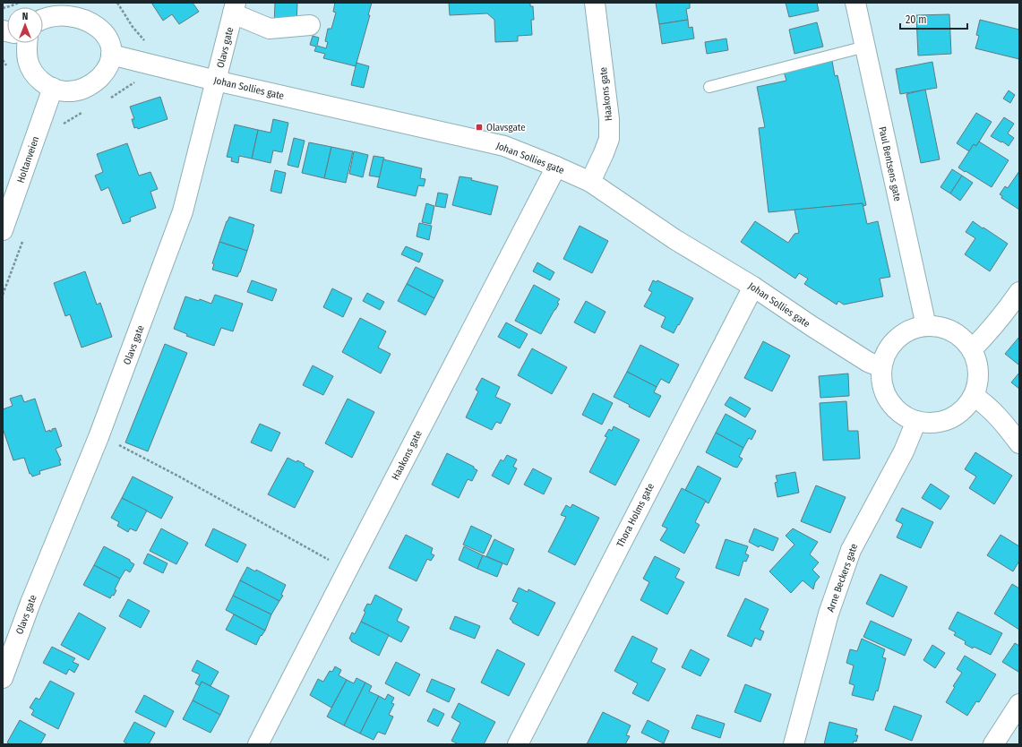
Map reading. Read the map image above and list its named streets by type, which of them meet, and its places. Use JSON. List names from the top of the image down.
{
  "streets": {
    "street": [
      "Olavs gate",
      "Johan Sollies gate",
      "Haakons gate",
      "Holtanveien",
      "Paul Bentsens gate",
      "Thora Holms gate",
      "Arne Beckers gate"
    ]
  },
  "crossings": [
    ["Olavs gate", "Johan Sollies gate"],
    ["Johan Sollies gate", "Haakons gate"],
    ["Johan Sollies gate", "Paul Bentsens gate"],
    ["Johan Sollies gate", "Thora Holms gate"],
    ["Johan Sollies gate", "Arne Beckers gate"],
    ["Paul Bentsens gate", "Arne Beckers gate"]
  ],
  "places": {
    "transit": ["Olavsgate"]
  },
  "scale_bar": "20 m",
  "north": "top"
}
